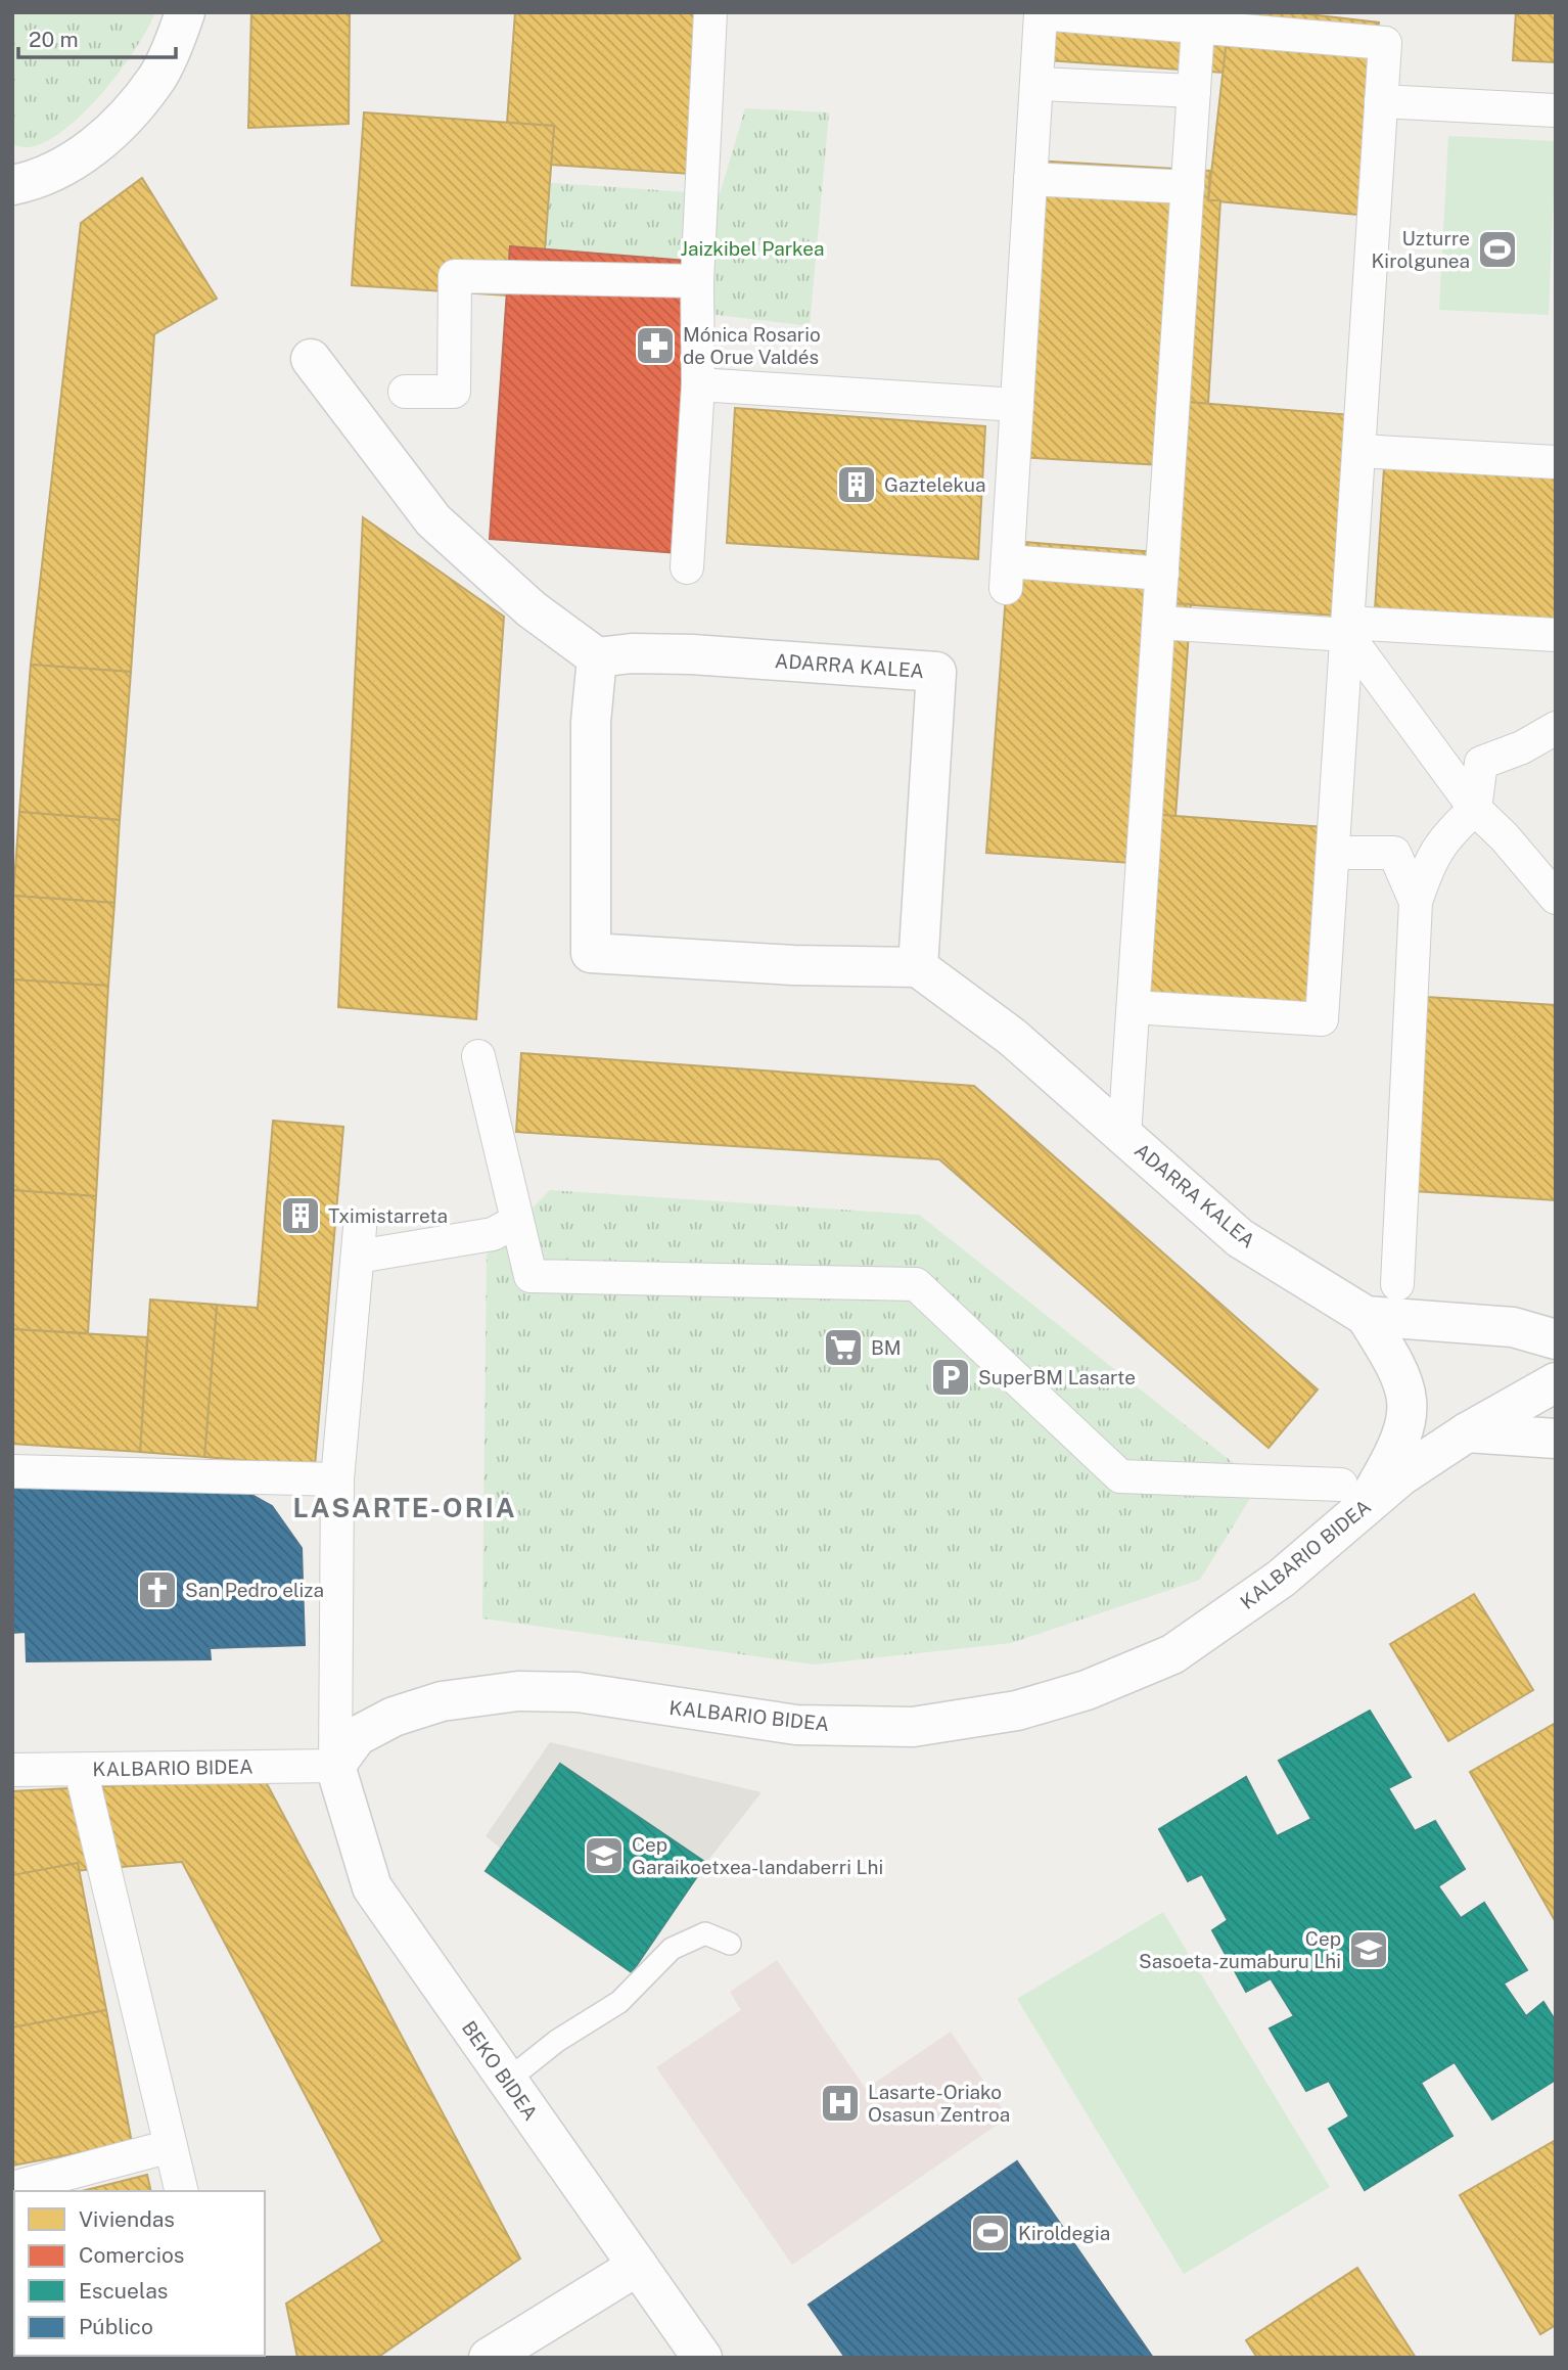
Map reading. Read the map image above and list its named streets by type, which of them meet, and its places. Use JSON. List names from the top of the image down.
{
  "streets": {
    "street": ["ADARRA KALEA", "KALBARIO BIDEA", "BEKO BIDEA"]
  },
  "crossings": [
    ["KALBARIO BIDEA", "BEKO BIDEA"]
  ],
  "districts": ["LASARTE-ORIA"],
  "parks": ["Jaizkibel Parkea"],
  "places": {
    "sports": ["Uzturre Kirolgunea", "Kiroldegia"],
    "pharmacy": ["Mónica Rosario de Orue Valdés"],
    "building": ["Gaztelekua", "Tximistarreta"],
    "supermarket": ["BM"],
    "parking": ["SuperBM Lasarte"],
    "church": ["San Pedro eliza"],
    "school or university": ["Cep Garaikoetxea-landaberri Lhi", "Cep Sasoeta-zumaburu Lhi"],
    "hospital": ["Lasarte-Oriako Osasun Zentroa"]
  },
  "legend": [
    "Viviendas",
    "Comercios",
    "Escuelas",
    "Público"
  ],
  "scale_bar": "20 m"
}
